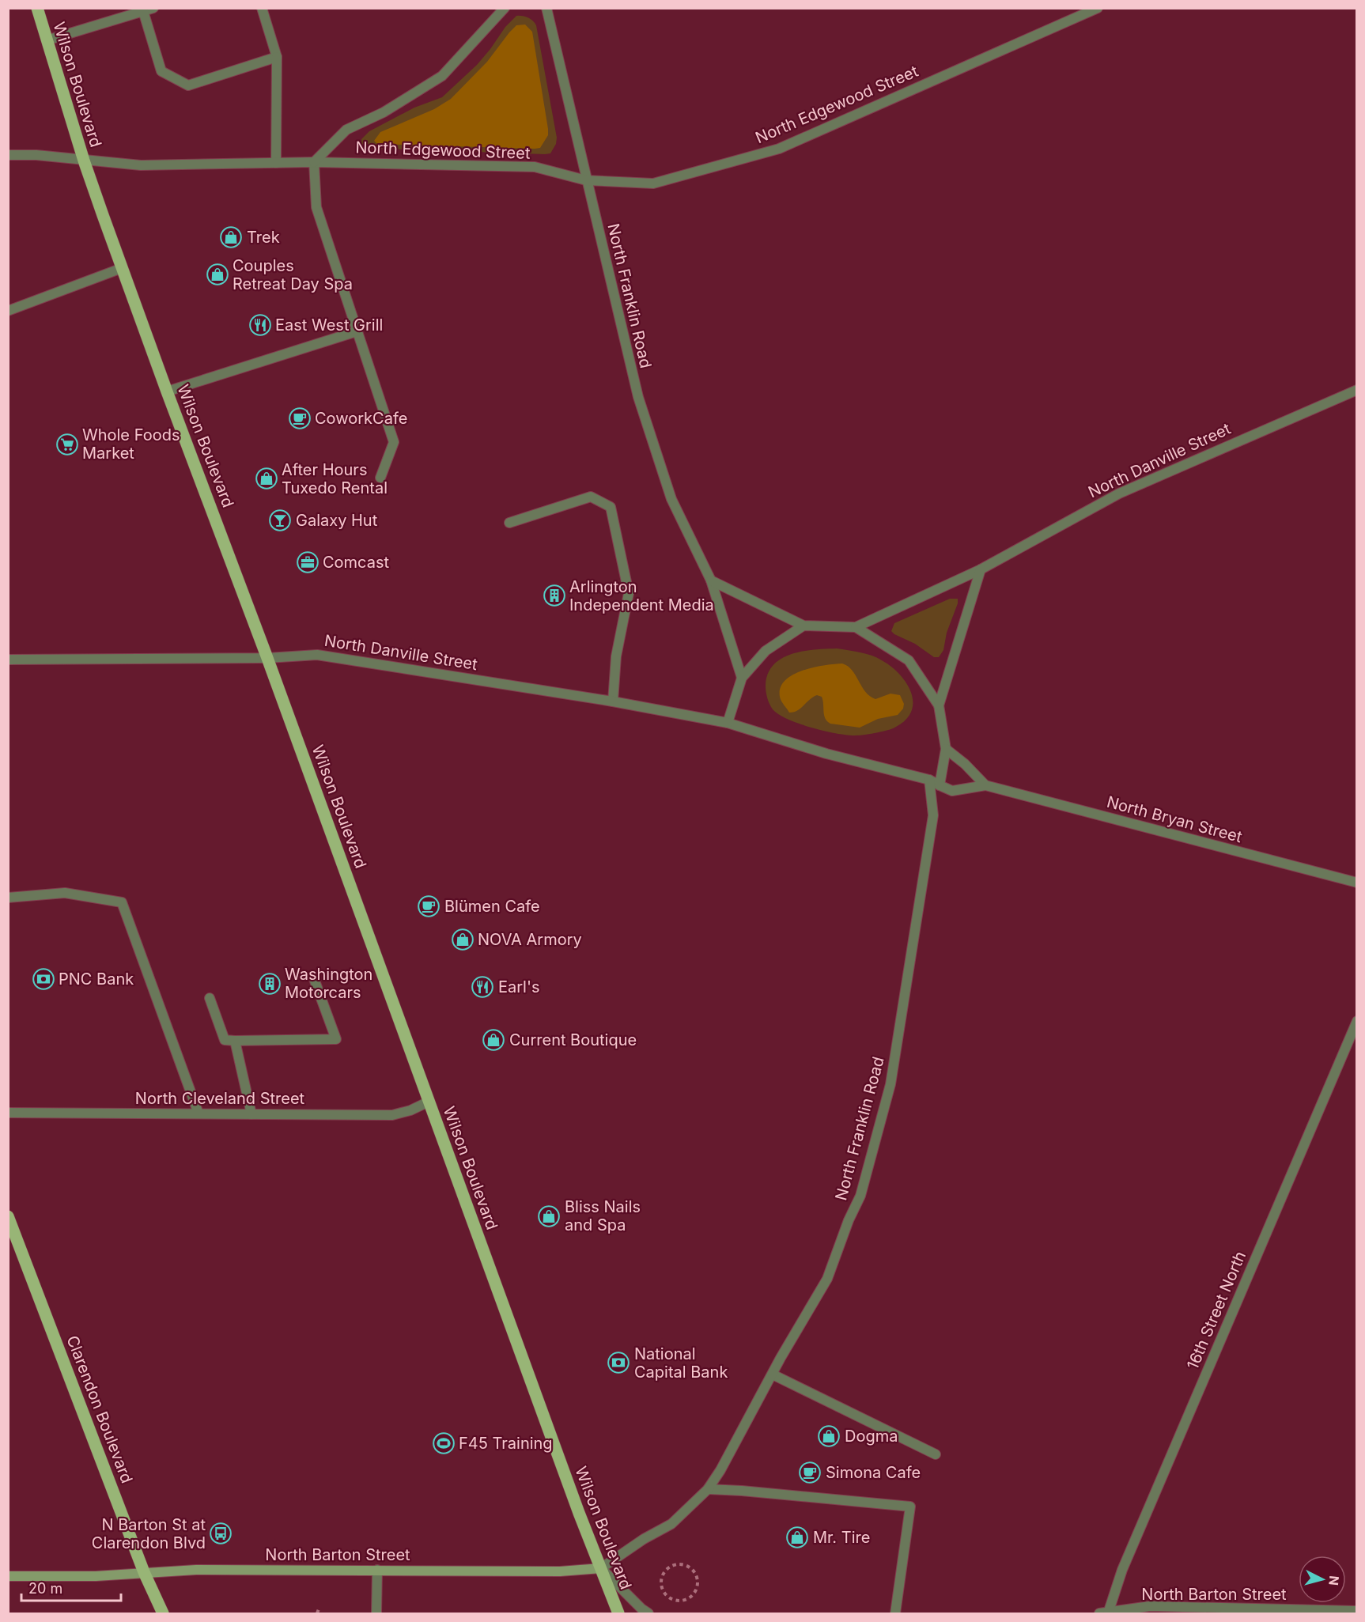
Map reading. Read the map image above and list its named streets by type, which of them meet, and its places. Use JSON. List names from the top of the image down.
{
  "streets": {
    "main road": ["Wilson Boulevard", "Clarendon Boulevard"],
    "street": [
      "North Edgewood Street",
      "North Franklin Road",
      "North Danville Street",
      "North Bryan Street",
      "North Cleveland Street",
      "16th Street North",
      "North Barton Street"
    ]
  },
  "crossings": [
    ["Wilson Boulevard", "North Edgewood Street"],
    ["Wilson Boulevard", "North Franklin Road"],
    ["Wilson Boulevard", "North Danville Street"],
    ["Wilson Boulevard", "North Cleveland Street"],
    ["Wilson Boulevard", "North Barton Street"],
    ["North Edgewood Street", "North Franklin Road"],
    ["North Franklin Road", "North Danville Street"],
    ["North Franklin Road", "North Bryan Street"],
    ["North Franklin Road", "North Barton Street"],
    ["North Danville Street", "North Bryan Street"],
    ["16th Street North", "North Barton Street"],
    ["Clarendon Boulevard", "North Barton Street"]
  ],
  "places": {
    "shop": [
      "Trek",
      "Couples Retreat Day Spa",
      "After Hours Tuxedo Rental",
      "NOVA Armory",
      "Current Boutique",
      "Bliss Nails and Spa",
      "Dogma",
      "Mr. Tire"
    ],
    "restaurant": ["East West Grill", "Earl's"],
    "cafe": ["CoworkCafe", "Blümen Cafe", "Simona Cafe"],
    "supermarket": ["Whole Foods Market"],
    "bar": ["Galaxy Hut"],
    "office": ["Comcast"],
    "building": ["Arlington Independent Media", "Washington Motorcars"],
    "bank": ["PNC Bank", "National Capital Bank"],
    "sports": ["F45 Training"],
    "bus stop": ["N Barton St at Clarendon Blvd"]
  },
  "scale_bar": "20 m",
  "north": "right"
}
